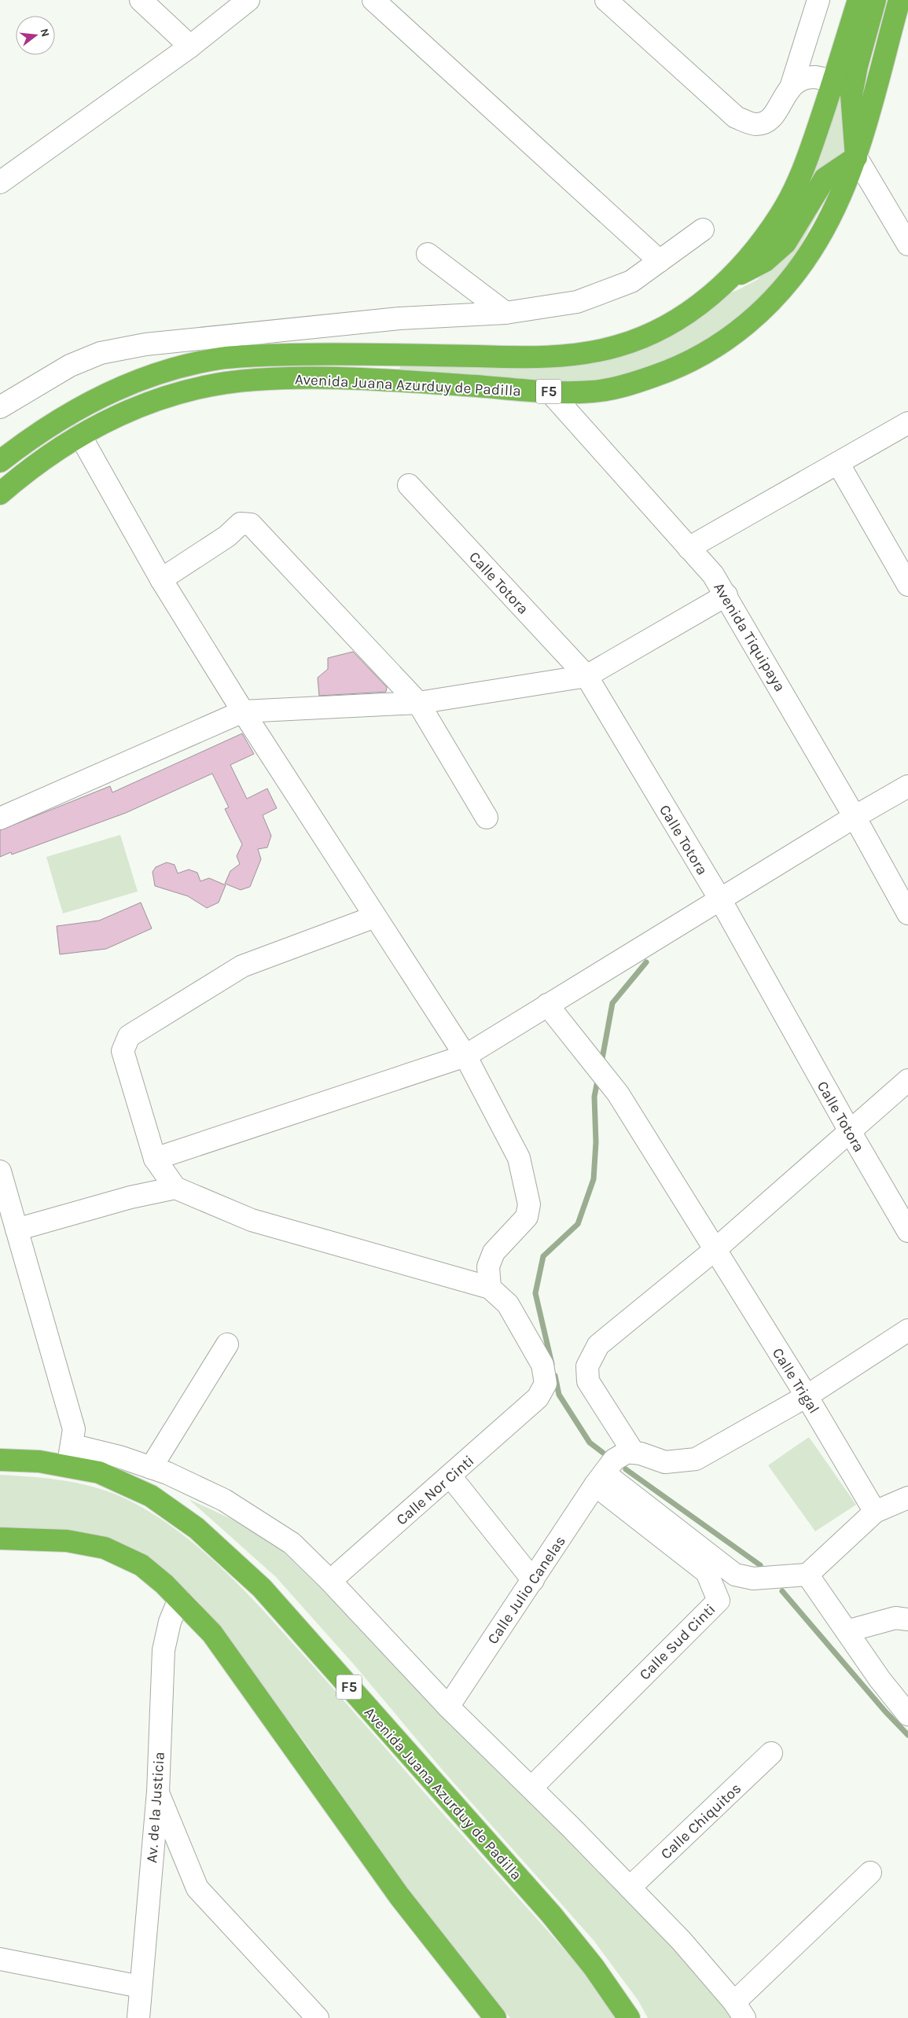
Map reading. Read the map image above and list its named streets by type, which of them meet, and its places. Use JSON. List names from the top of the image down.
{
  "streets": {
    "highway": ["Avenida Juana Azurduy de Padilla", "F5"],
    "street": [
      "Calle Totora",
      "Avenida Tiquipaya",
      "Calle Trigal",
      "Calle Nor Cinti",
      "Calle Julio Canelas",
      "Calle Sud Cinti",
      "Av. de la Justicia",
      "Calle Chiquitos"
    ]
  },
  "crossings": [
    ["Avenida Juana Azurduy de Padilla", "Avenida Tiquipaya"],
    ["Calle Julio Canelas", "Calle Sud Cinti"]
  ],
  "north": "right"
}
